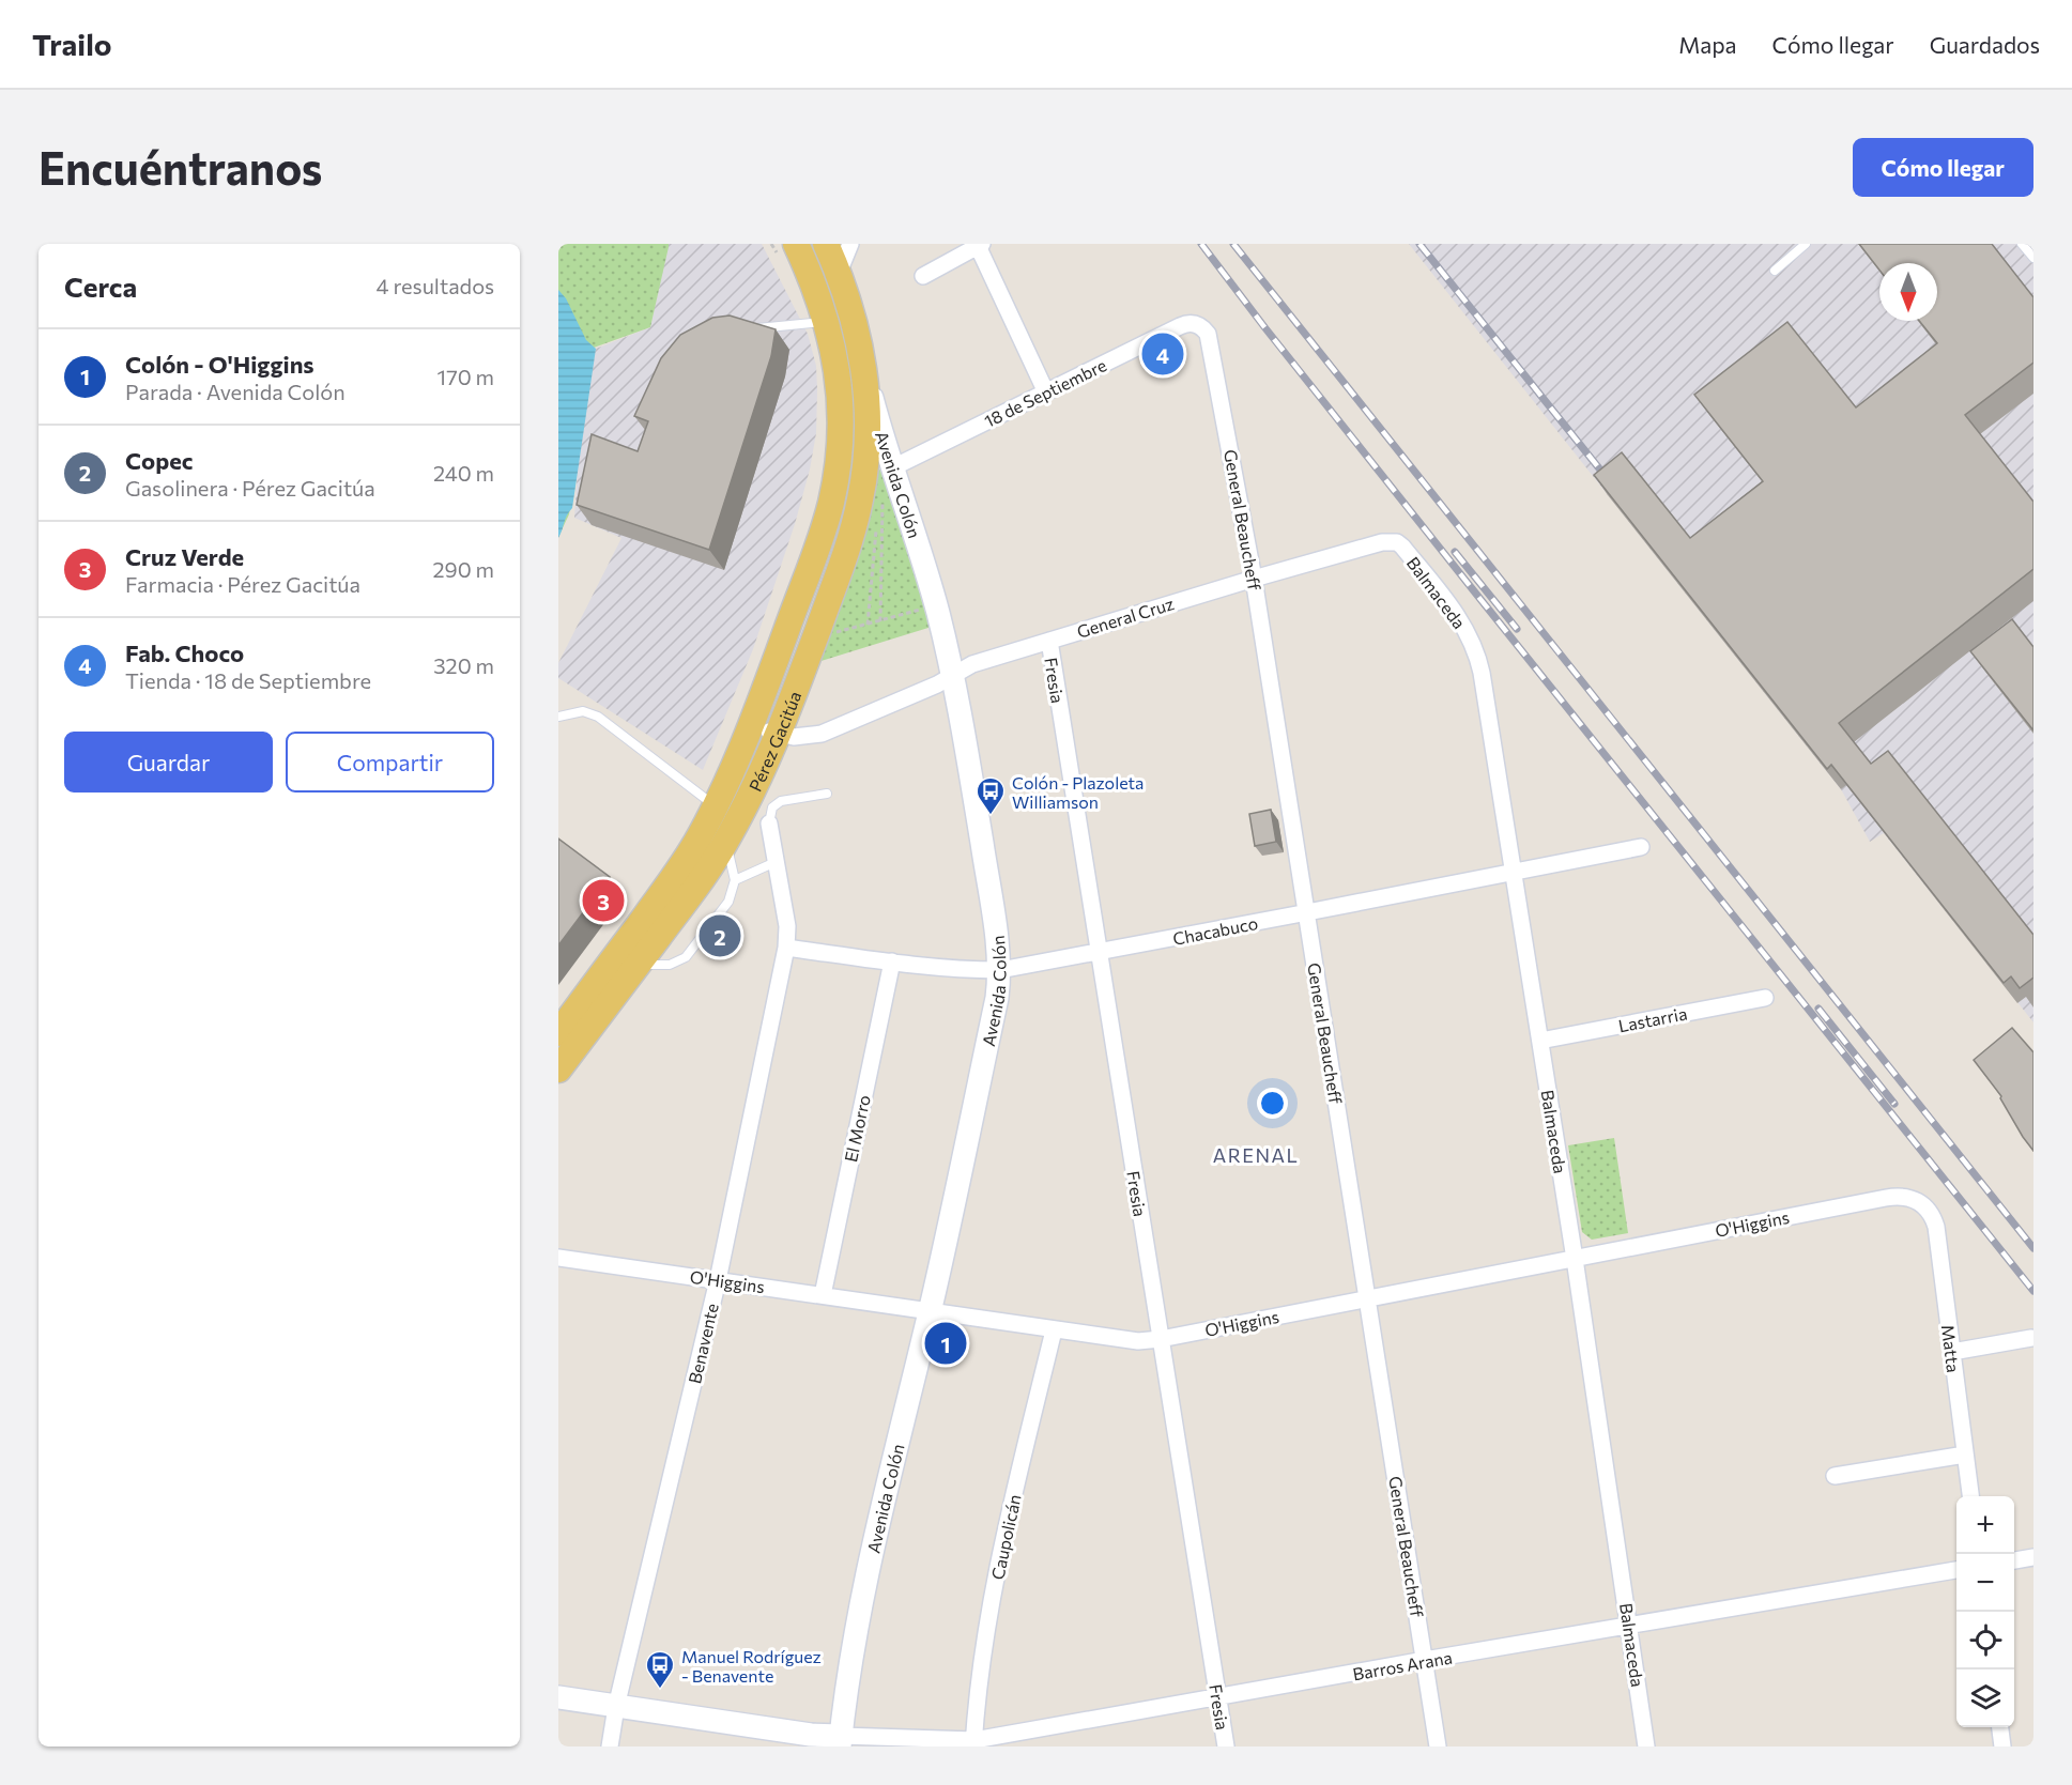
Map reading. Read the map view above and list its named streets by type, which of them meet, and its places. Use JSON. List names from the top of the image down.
{
  "streets": {
    "main road": ["Avenida Colón", "Pérez Gacitúa"],
    "street": [
      "18 de Septiembre",
      "General Beaucheff",
      "Balmaceda",
      "General Cruz",
      "Fresia",
      "Chacabuco",
      "Lastarria",
      "El Morro",
      "O'Higgins",
      "Benavente",
      "Matta",
      "Caupolicán",
      "Barros Arana"
    ]
  },
  "crossings": [
    ["18 de Septiembre", "Avenida Colón"],
    ["18 de Septiembre", "General Beaucheff"],
    ["Avenida Colón", "General Cruz"],
    ["Avenida Colón", "Pérez Gacitúa"],
    ["Avenida Colón", "Chacabuco"],
    ["Avenida Colón", "O'Higgins"],
    ["Avenida Colón", "Barros Arana"],
    ["General Beaucheff", "General Cruz"],
    ["General Beaucheff", "Chacabuco"],
    ["General Beaucheff", "O'Higgins"],
    ["General Beaucheff", "Barros Arana"],
    ["Balmaceda", "General Cruz"],
    ["Balmaceda", "Chacabuco"],
    ["Balmaceda", "Lastarria"],
    ["Balmaceda", "O'Higgins"],
    ["Balmaceda", "Barros Arana"],
    ["General Cruz", "Fresia"],
    ["General Cruz", "Pérez Gacitúa"],
    ["Fresia", "Chacabuco"],
    ["Fresia", "O'Higgins"],
    ["Fresia", "Barros Arana"],
    ["Chacabuco", "El Morro"],
    ["Chacabuco", "Benavente"],
    ["El Morro", "O'Higgins"],
    ["O'Higgins", "Benavente"],
    ["O'Higgins", "Matta"],
    ["O'Higgins", "Caupolicán"],
    ["Caupolicán", "Barros Arana"]
  ],
  "districts": ["ARENAL"],
  "places": {
    "bus stop": ["Colón - Plazoleta Williamson", "Manuel Rodríguez - Benavente"]
  },
  "north": "bottom",
  "page": {
    "header": "Trailo",
    "nav": ["Mapa", "Cómo llegar", "Guardados"],
    "buttons": [
      "Cómo llegar",
      ["Guardar", "Compartir"]
    ],
    "title": "Encuéntranos",
    "heading": ["Cerca", "4 resultados"],
    "list": [
      {
        "mark": "1",
        "name": "Colón - O'Higgins",
        "note": "Parada · Avenida Colón",
        "value": "170 m"
      },
      {
        "mark": "2",
        "name": "Copec",
        "note": "Gasolinera · Pérez Gacitúa",
        "value": "240 m"
      },
      {
        "mark": "3",
        "name": "Cruz Verde",
        "note": "Farmacia · Pérez Gacitúa",
        "value": "290 m"
      },
      {
        "mark": "4",
        "name": "Fab. Choco",
        "note": "Tienda · 18 de Septiembre",
        "value": "320 m"
      }
    ],
    "pins": [
      "4",
      "3",
      "2",
      "1"
    ],
    "map_buttons": ["+", "−"]
  }
}
